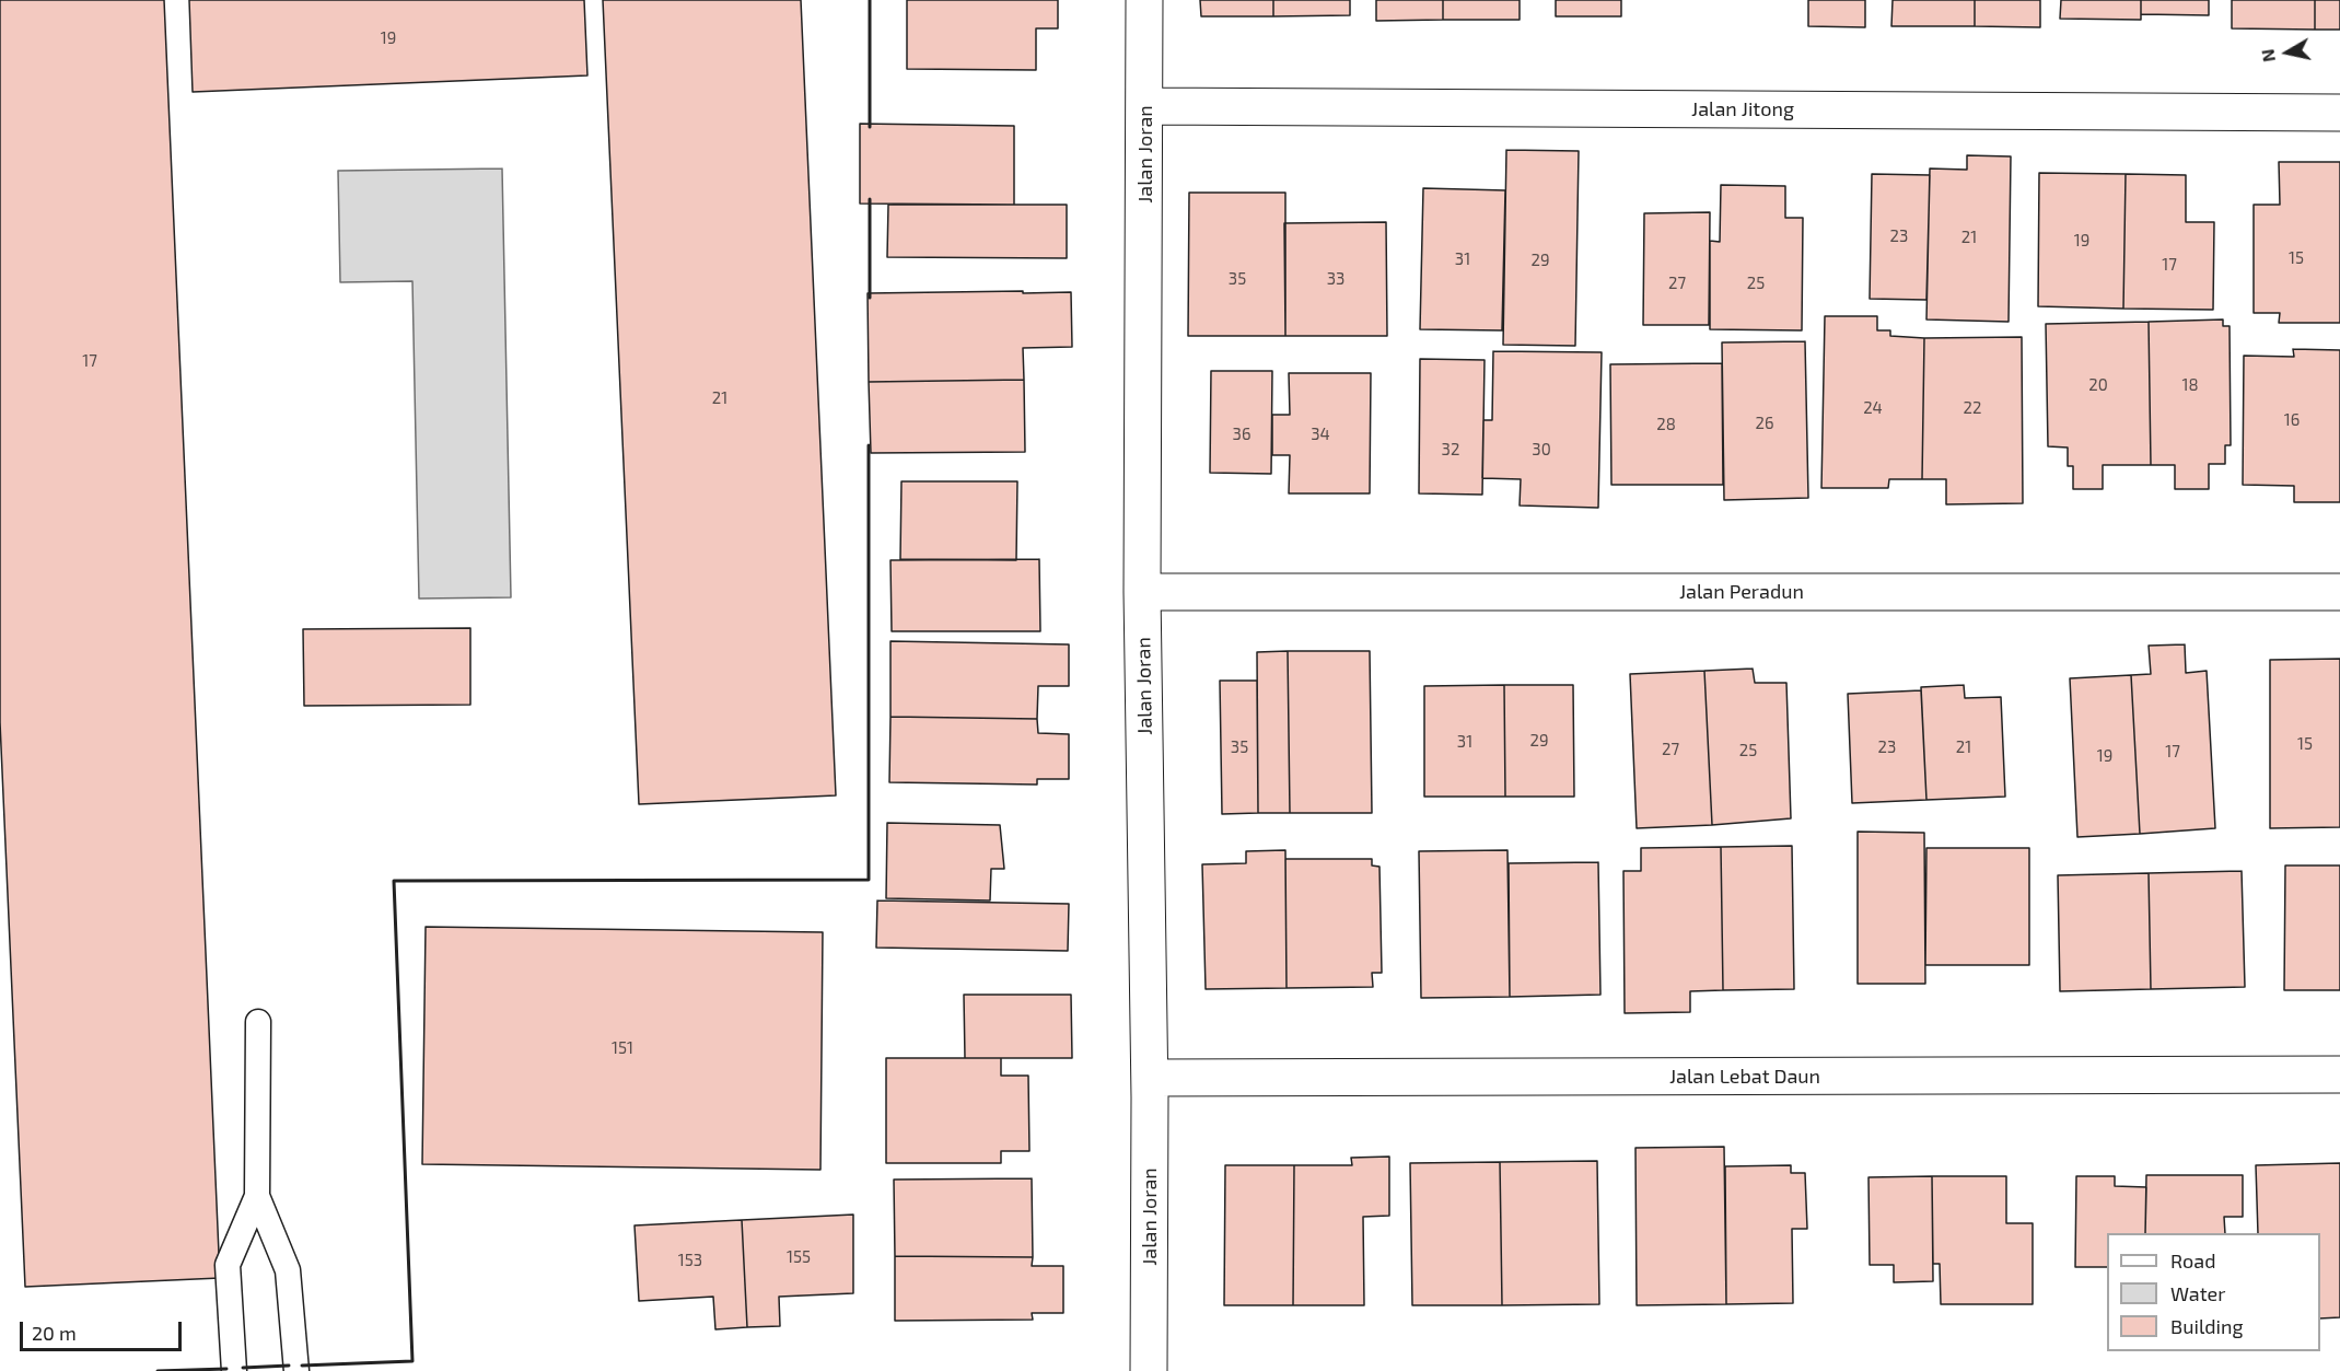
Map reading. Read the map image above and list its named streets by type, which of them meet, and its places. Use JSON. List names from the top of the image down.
{
  "streets": {
    "street": [
      "Jalan Jitong",
      "Jalan Joran",
      "Jalan Peradun",
      "Jalan Lebat Daun"
    ]
  },
  "crossings": [
    ["Jalan Jitong", "Jalan Joran"],
    ["Jalan Joran", "Jalan Peradun"],
    ["Jalan Joran", "Jalan Lebat Daun"]
  ],
  "house_numbers": [
    "19",
    "23",
    "21",
    "19",
    "15",
    "31",
    "29",
    "17",
    "35",
    "33",
    "27",
    "25",
    "17",
    "20",
    "18",
    "21",
    "24",
    "22",
    "16",
    "26",
    "28",
    "36",
    "34",
    "32",
    "30",
    "29",
    "31",
    "15",
    "35",
    "23",
    "21",
    "27",
    "25",
    "17",
    "19",
    "151",
    "155",
    "153"
  ],
  "legend": ["Road", "Water", "Building"],
  "scale_bar": "20 m",
  "north": "left"
}
